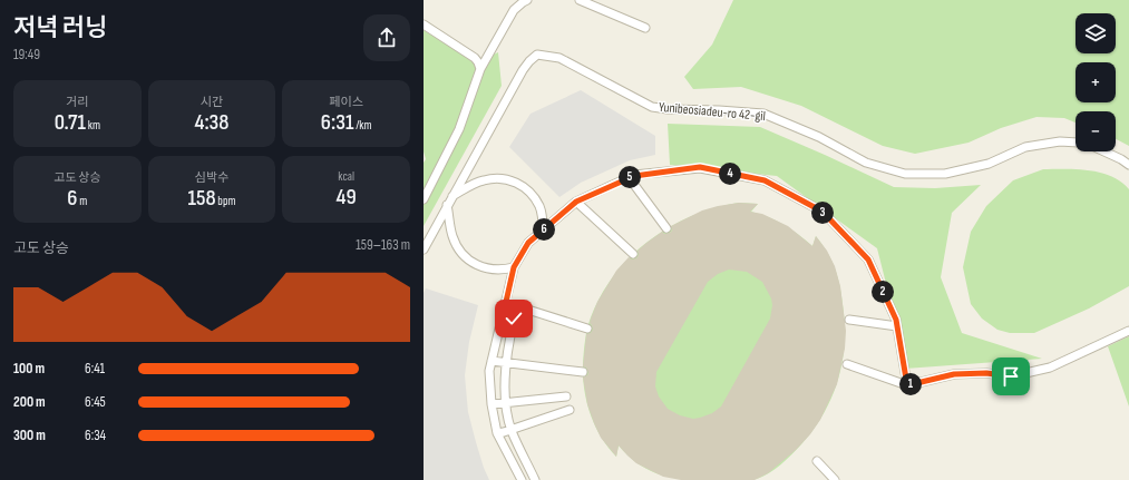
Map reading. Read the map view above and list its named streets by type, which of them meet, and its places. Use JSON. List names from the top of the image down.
{
  "streets": {
    "street": ["Yunibeosiadeu-ro 42-gil"]
  },
  "page": {
    "heading": ["저녁 러닝", "19:49"],
    "map_buttons": ["+", "−"],
    "stats": [
      ["거리", "0.71 km"],
      ["시간", "4:38"],
      ["페이스", "6:31 /km"],
      ["고도 상승", "6 m"],
      ["심박수", "158 bpm"],
      ["kcal", "49"]
    ],
    "pins": [
      "4",
      "5",
      "3",
      "6",
      "2",
      "1"
    ],
    "chart": ["고도 상승", "159–163 m"],
    "list": [
      {
        "name": "100 m",
        "note": "6:41"
      },
      {
        "name": "200 m",
        "note": "6:45"
      },
      {
        "name": "300 m",
        "note": "6:34"
      }
    ]
  }
}
